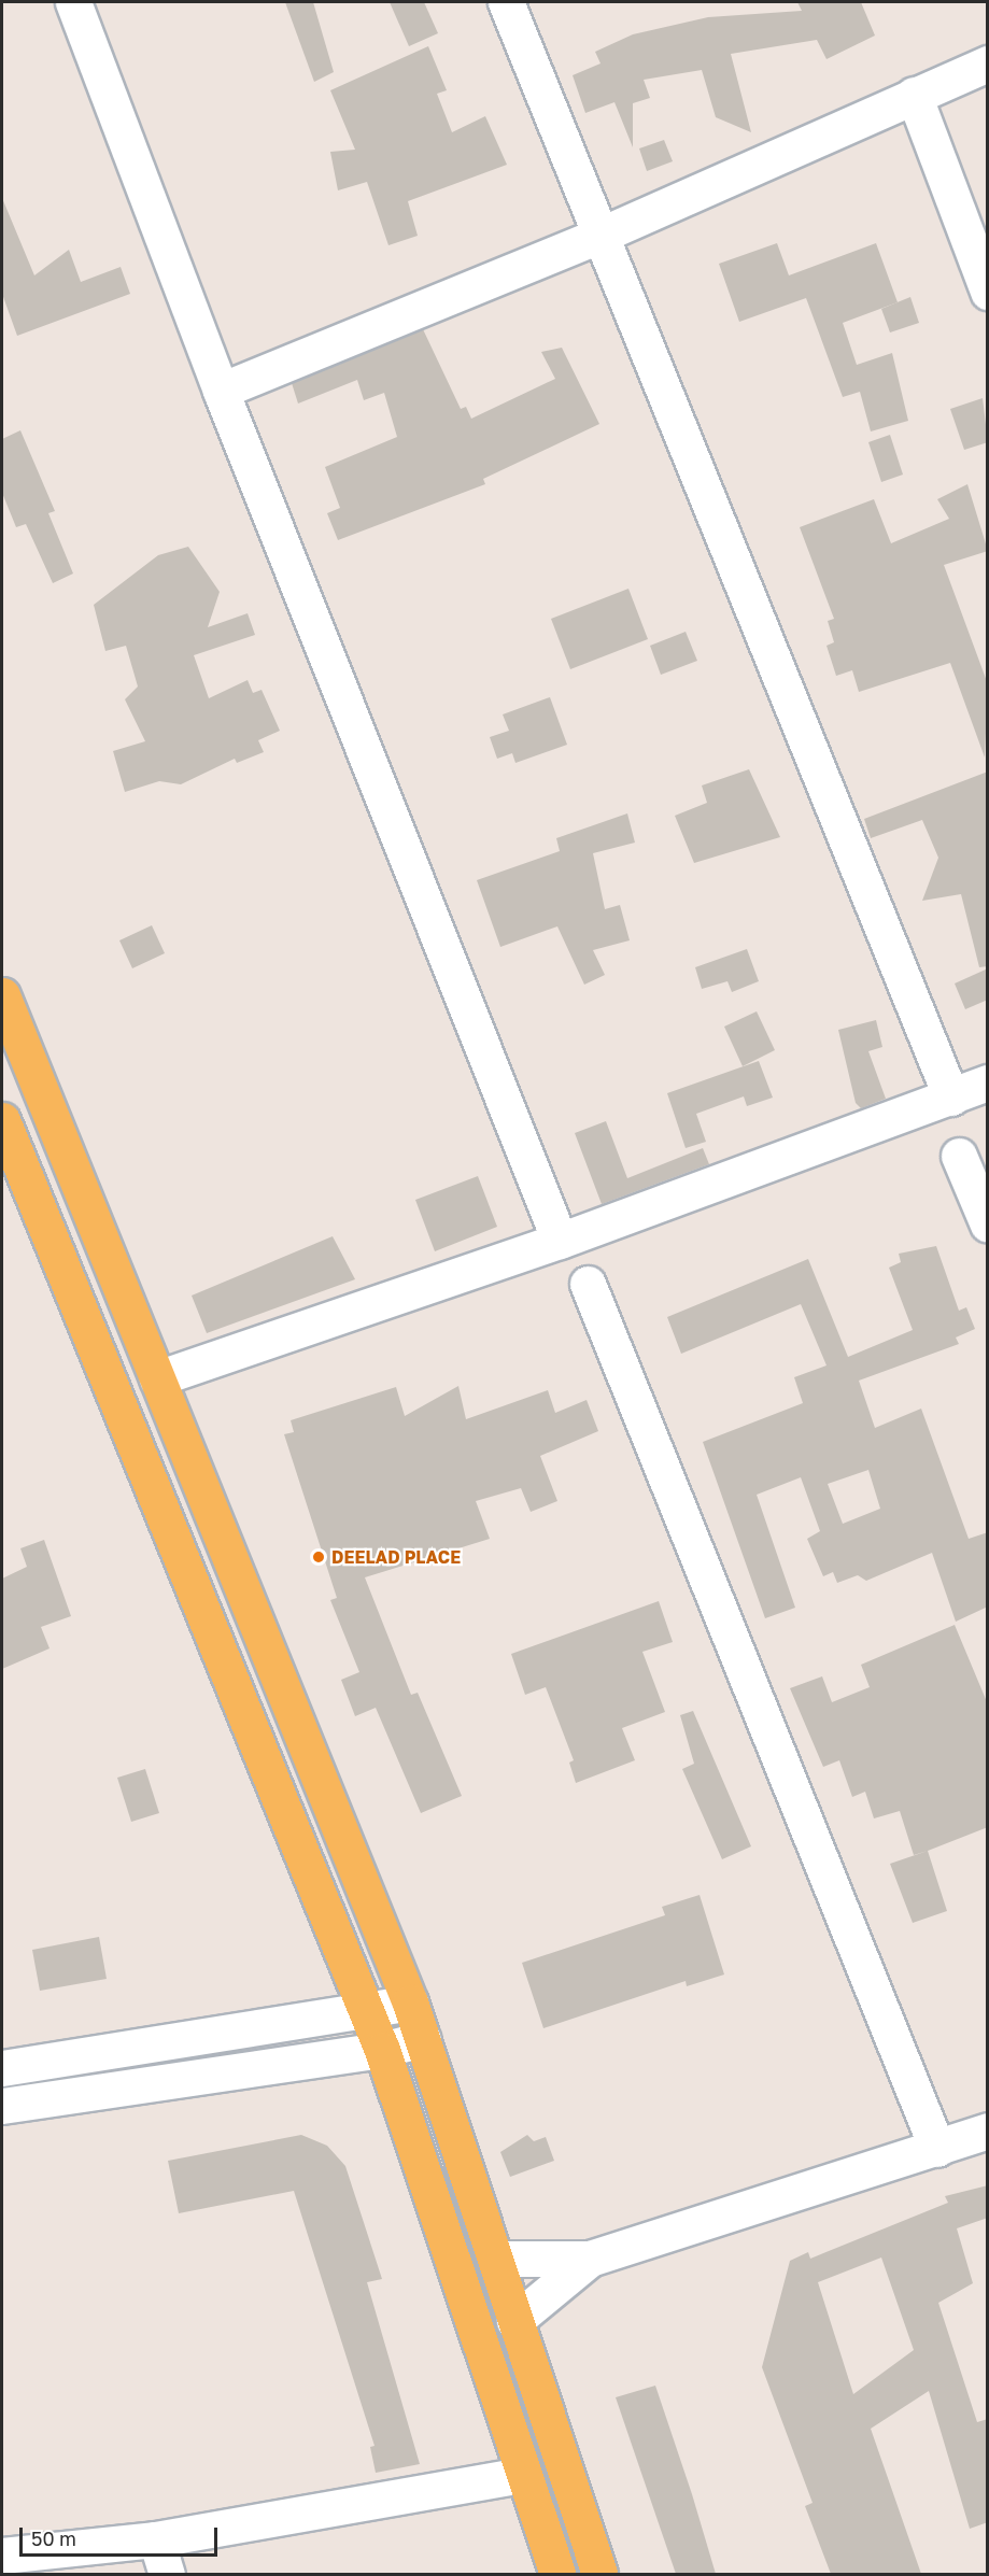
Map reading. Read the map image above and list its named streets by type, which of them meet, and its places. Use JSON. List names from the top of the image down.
{
  "places": ["DEELAD PLACE"],
  "scale_bar": "50 m"
}
